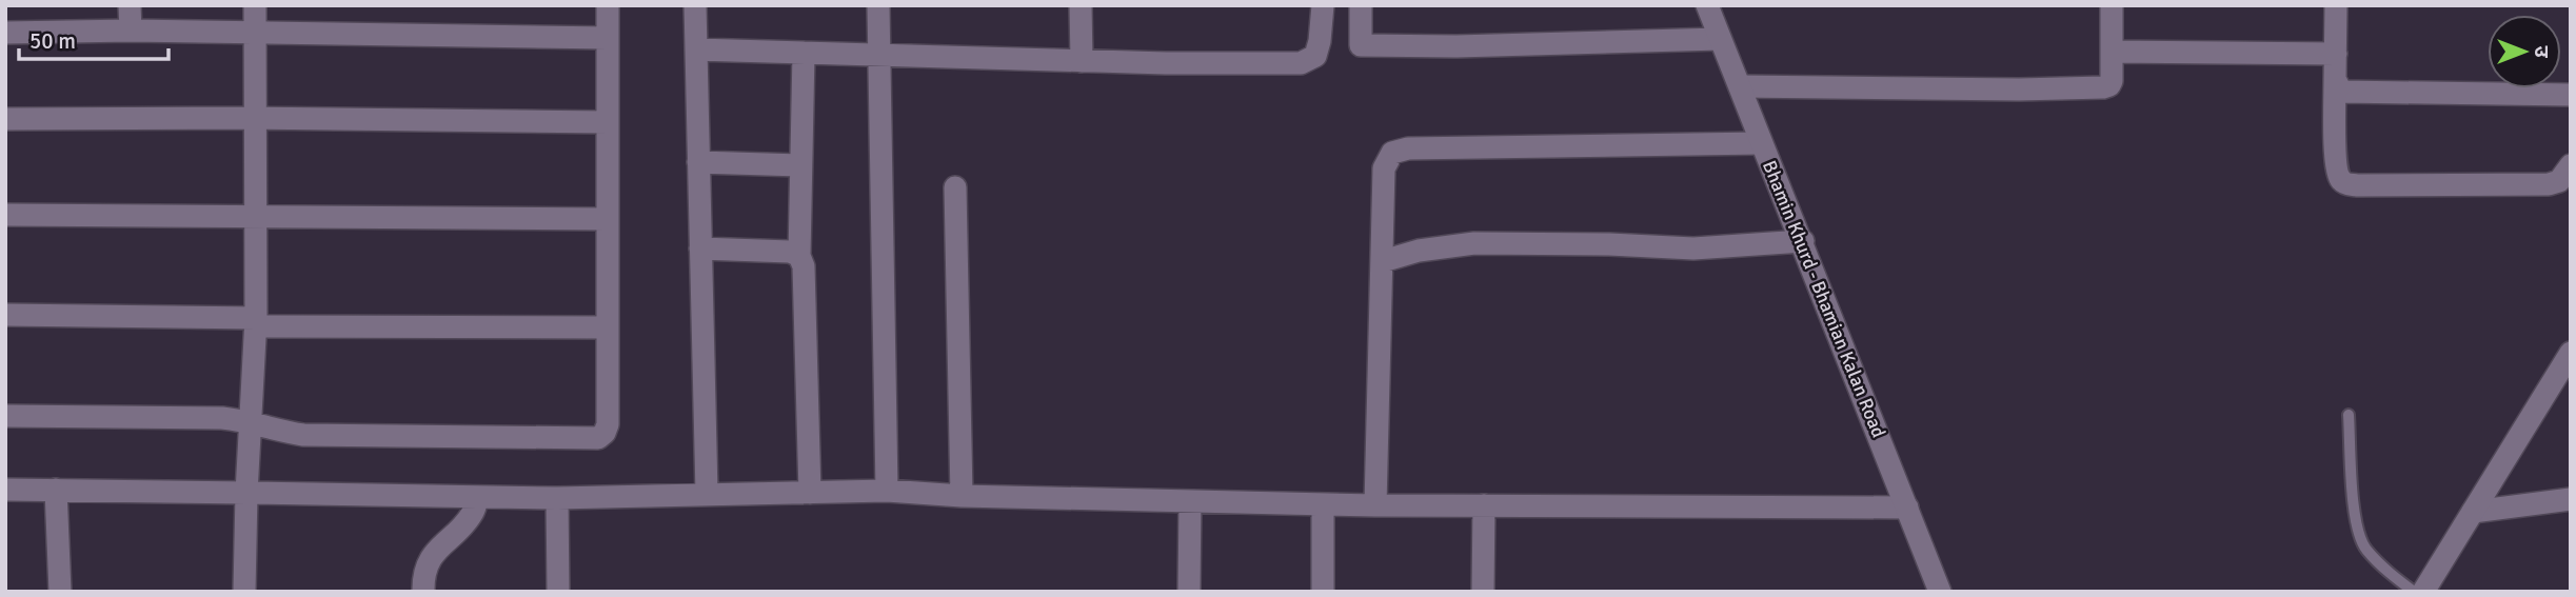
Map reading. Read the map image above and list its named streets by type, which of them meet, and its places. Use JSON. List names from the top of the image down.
{
  "streets": {
    "street": ["Bhamin Khurd - Bhamian Kalan Road"]
  },
  "scale_bar": "50 m",
  "north": "right"
}
